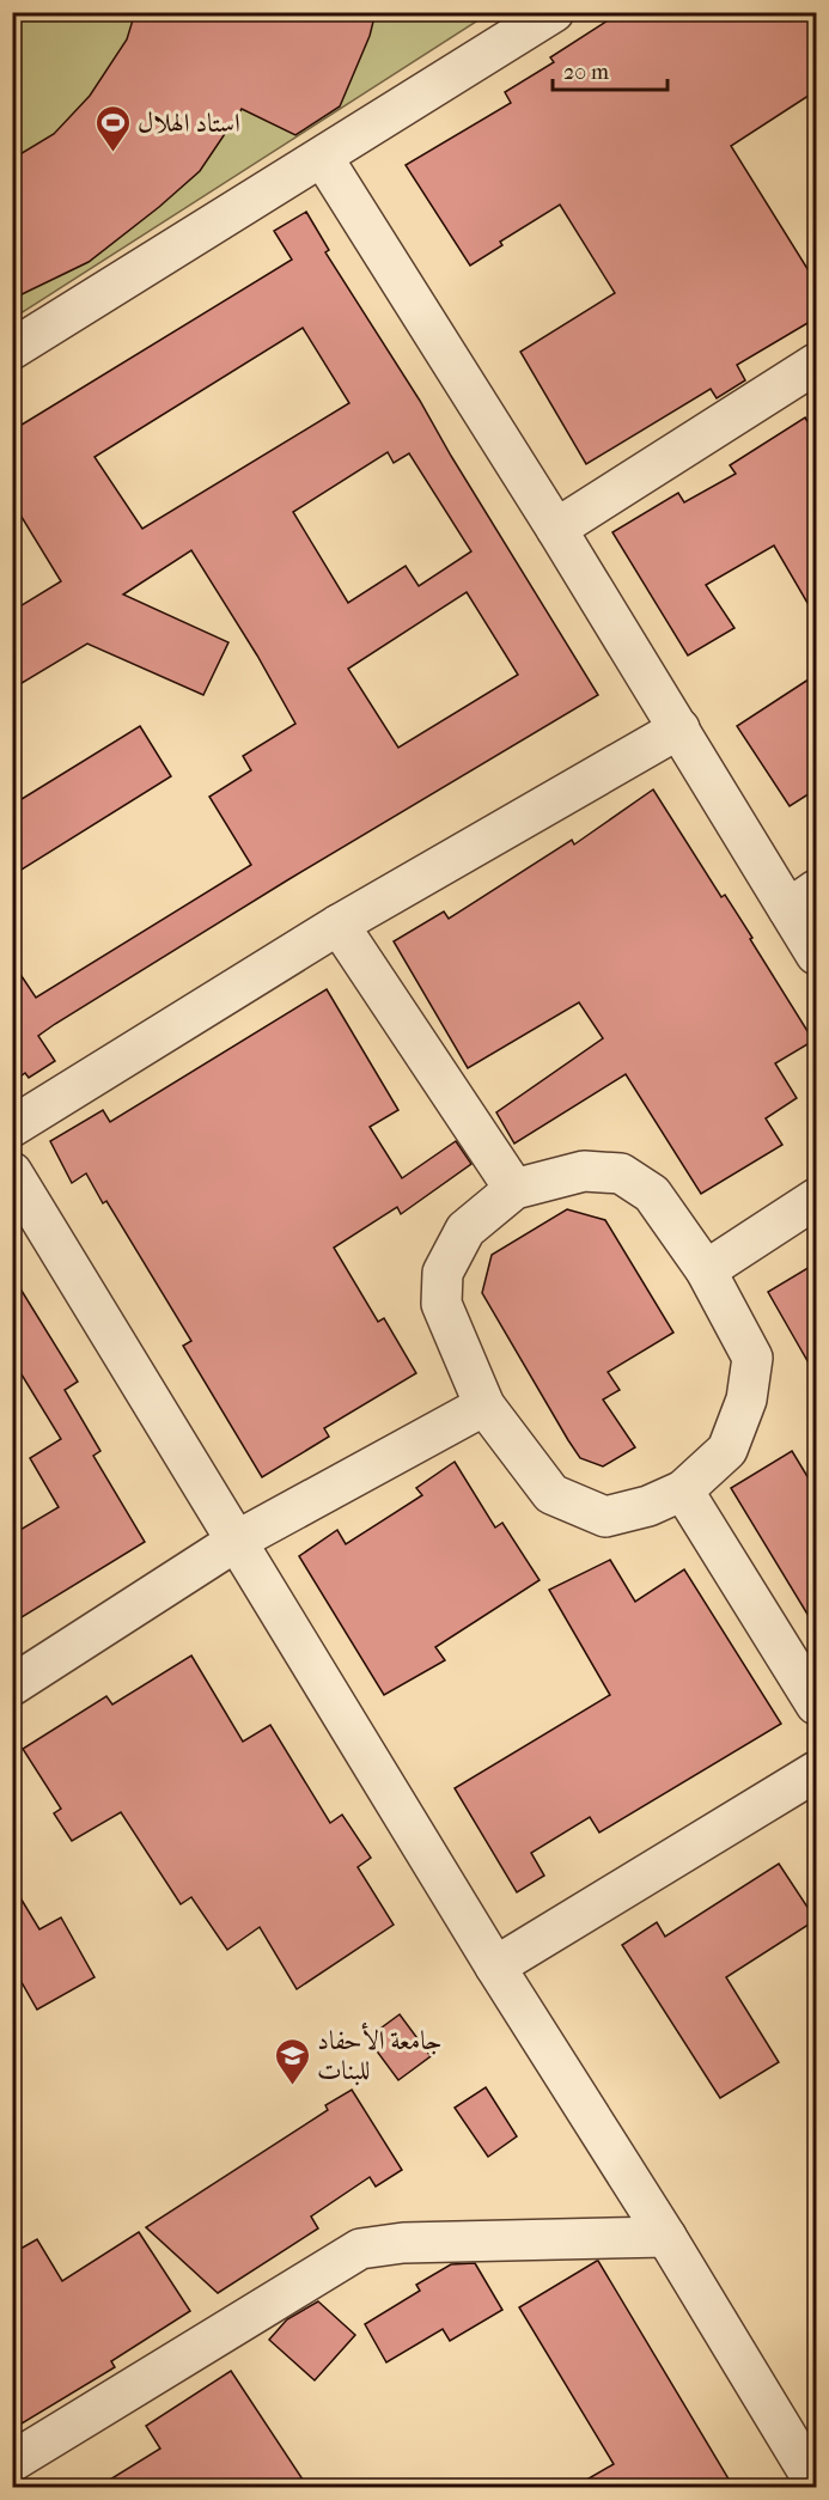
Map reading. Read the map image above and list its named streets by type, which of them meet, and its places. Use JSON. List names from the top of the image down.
{
  "places": {
    "sports": ["استاد الهلال"],
    "school or university": ["جامعة الأحفاد للبنات"]
  },
  "scale_bar": "20 m"
}
